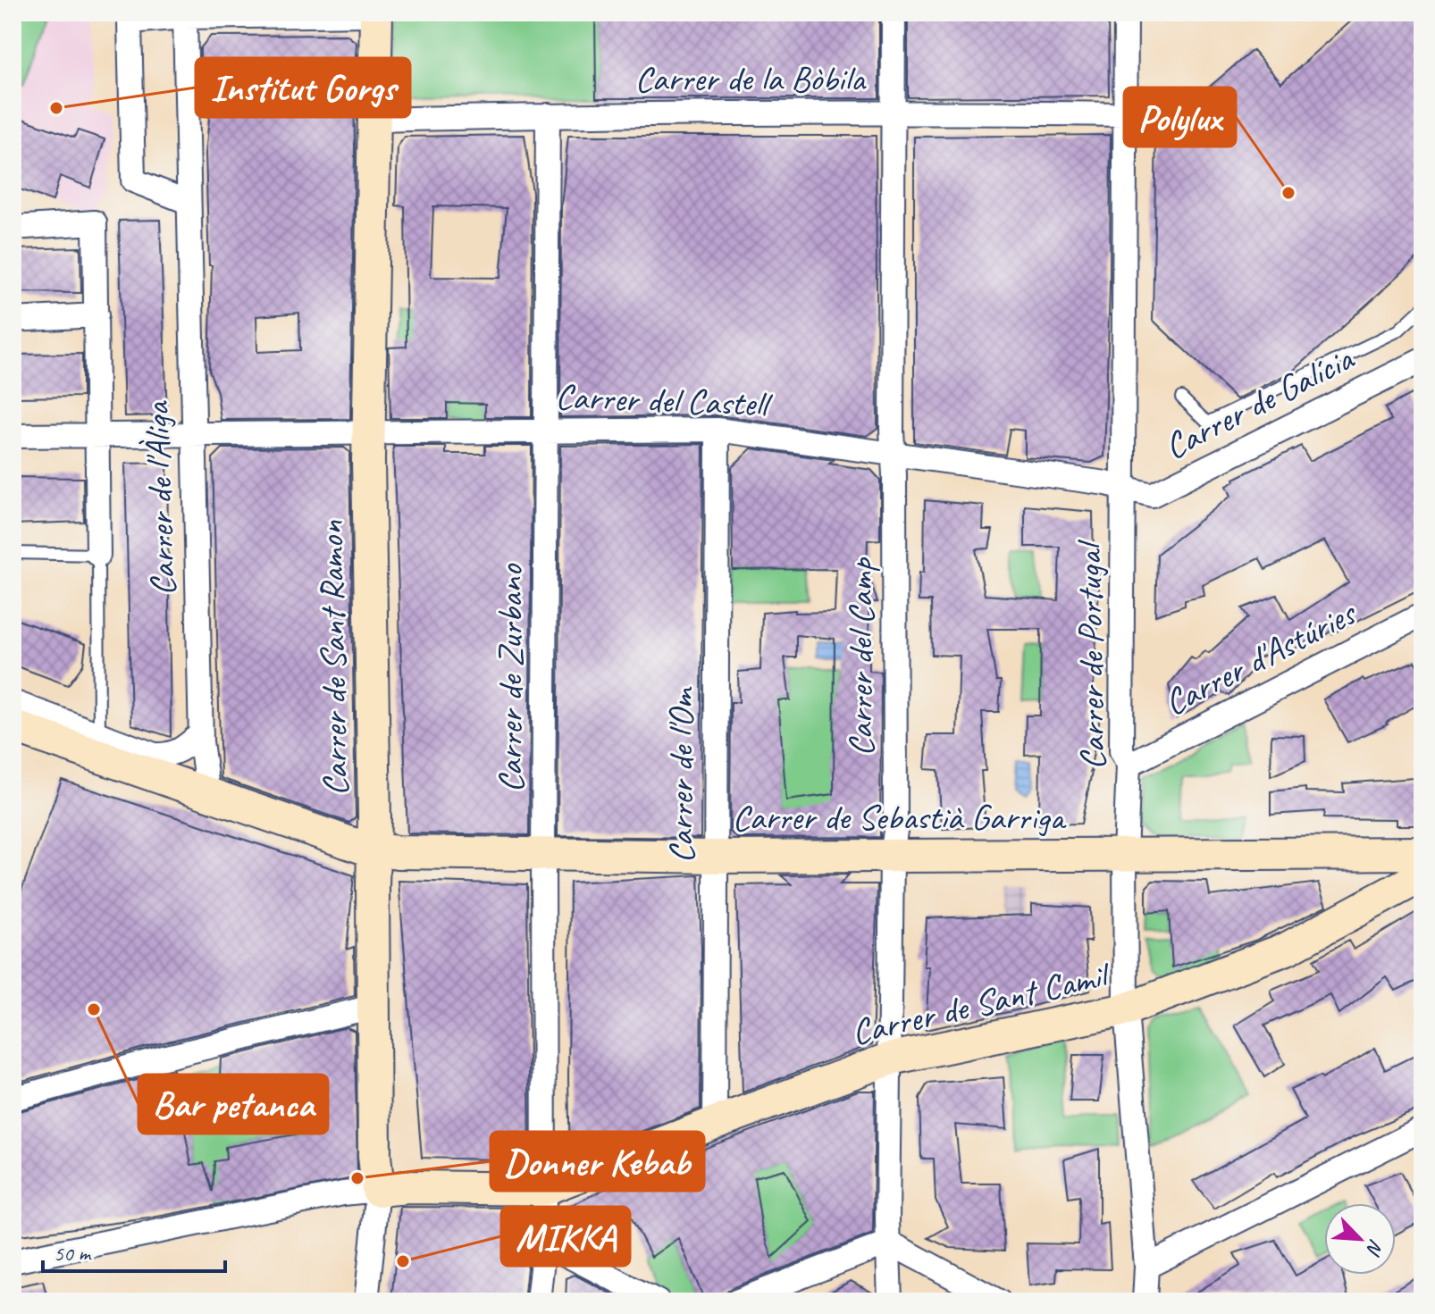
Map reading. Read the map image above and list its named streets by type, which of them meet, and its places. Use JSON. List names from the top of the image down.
{
  "streets": {
    "street": [
      "Carrer de la Bòbila",
      "Carrer del Castell",
      "Carrer de Galícia",
      "Carrer de l'Àliga",
      "Carrer del Camp",
      "Carrer de Portugal",
      "Carrer d'Astúries",
      "Carrer de Sant Ramon",
      "Carrer de Zurbano",
      "Carrer de l'Om",
      "Carrer de Sebastià Garriga",
      "Carrer de Sant Camil"
    ]
  },
  "crossings": [
    ["Carrer de la Bòbila", "Carrer del Camp"],
    ["Carrer de la Bòbila", "Carrer de Portugal"],
    ["Carrer de la Bòbila", "Carrer de Sant Ramon"],
    ["Carrer de la Bòbila", "Carrer de Zurbano"],
    ["Carrer del Castell", "Carrer de Galícia"],
    ["Carrer del Castell", "Carrer de l'Àliga"],
    ["Carrer del Castell", "Carrer del Camp"],
    ["Carrer del Castell", "Carrer de Portugal"],
    ["Carrer del Castell", "Carrer de Sant Ramon"],
    ["Carrer del Castell", "Carrer de Zurbano"],
    ["Carrer del Castell", "Carrer de l'Om"],
    ["Carrer de Galícia", "Carrer de Portugal"],
    ["Carrer de l'Àliga", "Carrer de Sebastià Garriga"],
    ["Carrer del Camp", "Carrer de Sebastià Garriga"],
    ["Carrer del Camp", "Carrer de Sant Camil"],
    ["Carrer de Portugal", "Carrer d'Astúries"],
    ["Carrer de Portugal", "Carrer de Sebastià Garriga"],
    ["Carrer de Portugal", "Carrer de Sant Camil"],
    ["Carrer de Sant Ramon", "Carrer de Sebastià Garriga"],
    ["Carrer de Zurbano", "Carrer de Sebastià Garriga"],
    ["Carrer de Zurbano", "Carrer de Sant Camil"],
    ["Carrer de l'Om", "Carrer de Sebastià Garriga"],
    ["Carrer de l'Om", "Carrer de Sant Camil"]
  ],
  "places": [
    "Institut Gorgs",
    "Polylux",
    "Bar petanca",
    "Donner Kebab",
    "MIKKA"
  ],
  "scale_bar": "50 m",
  "north": "bottom right"
}
